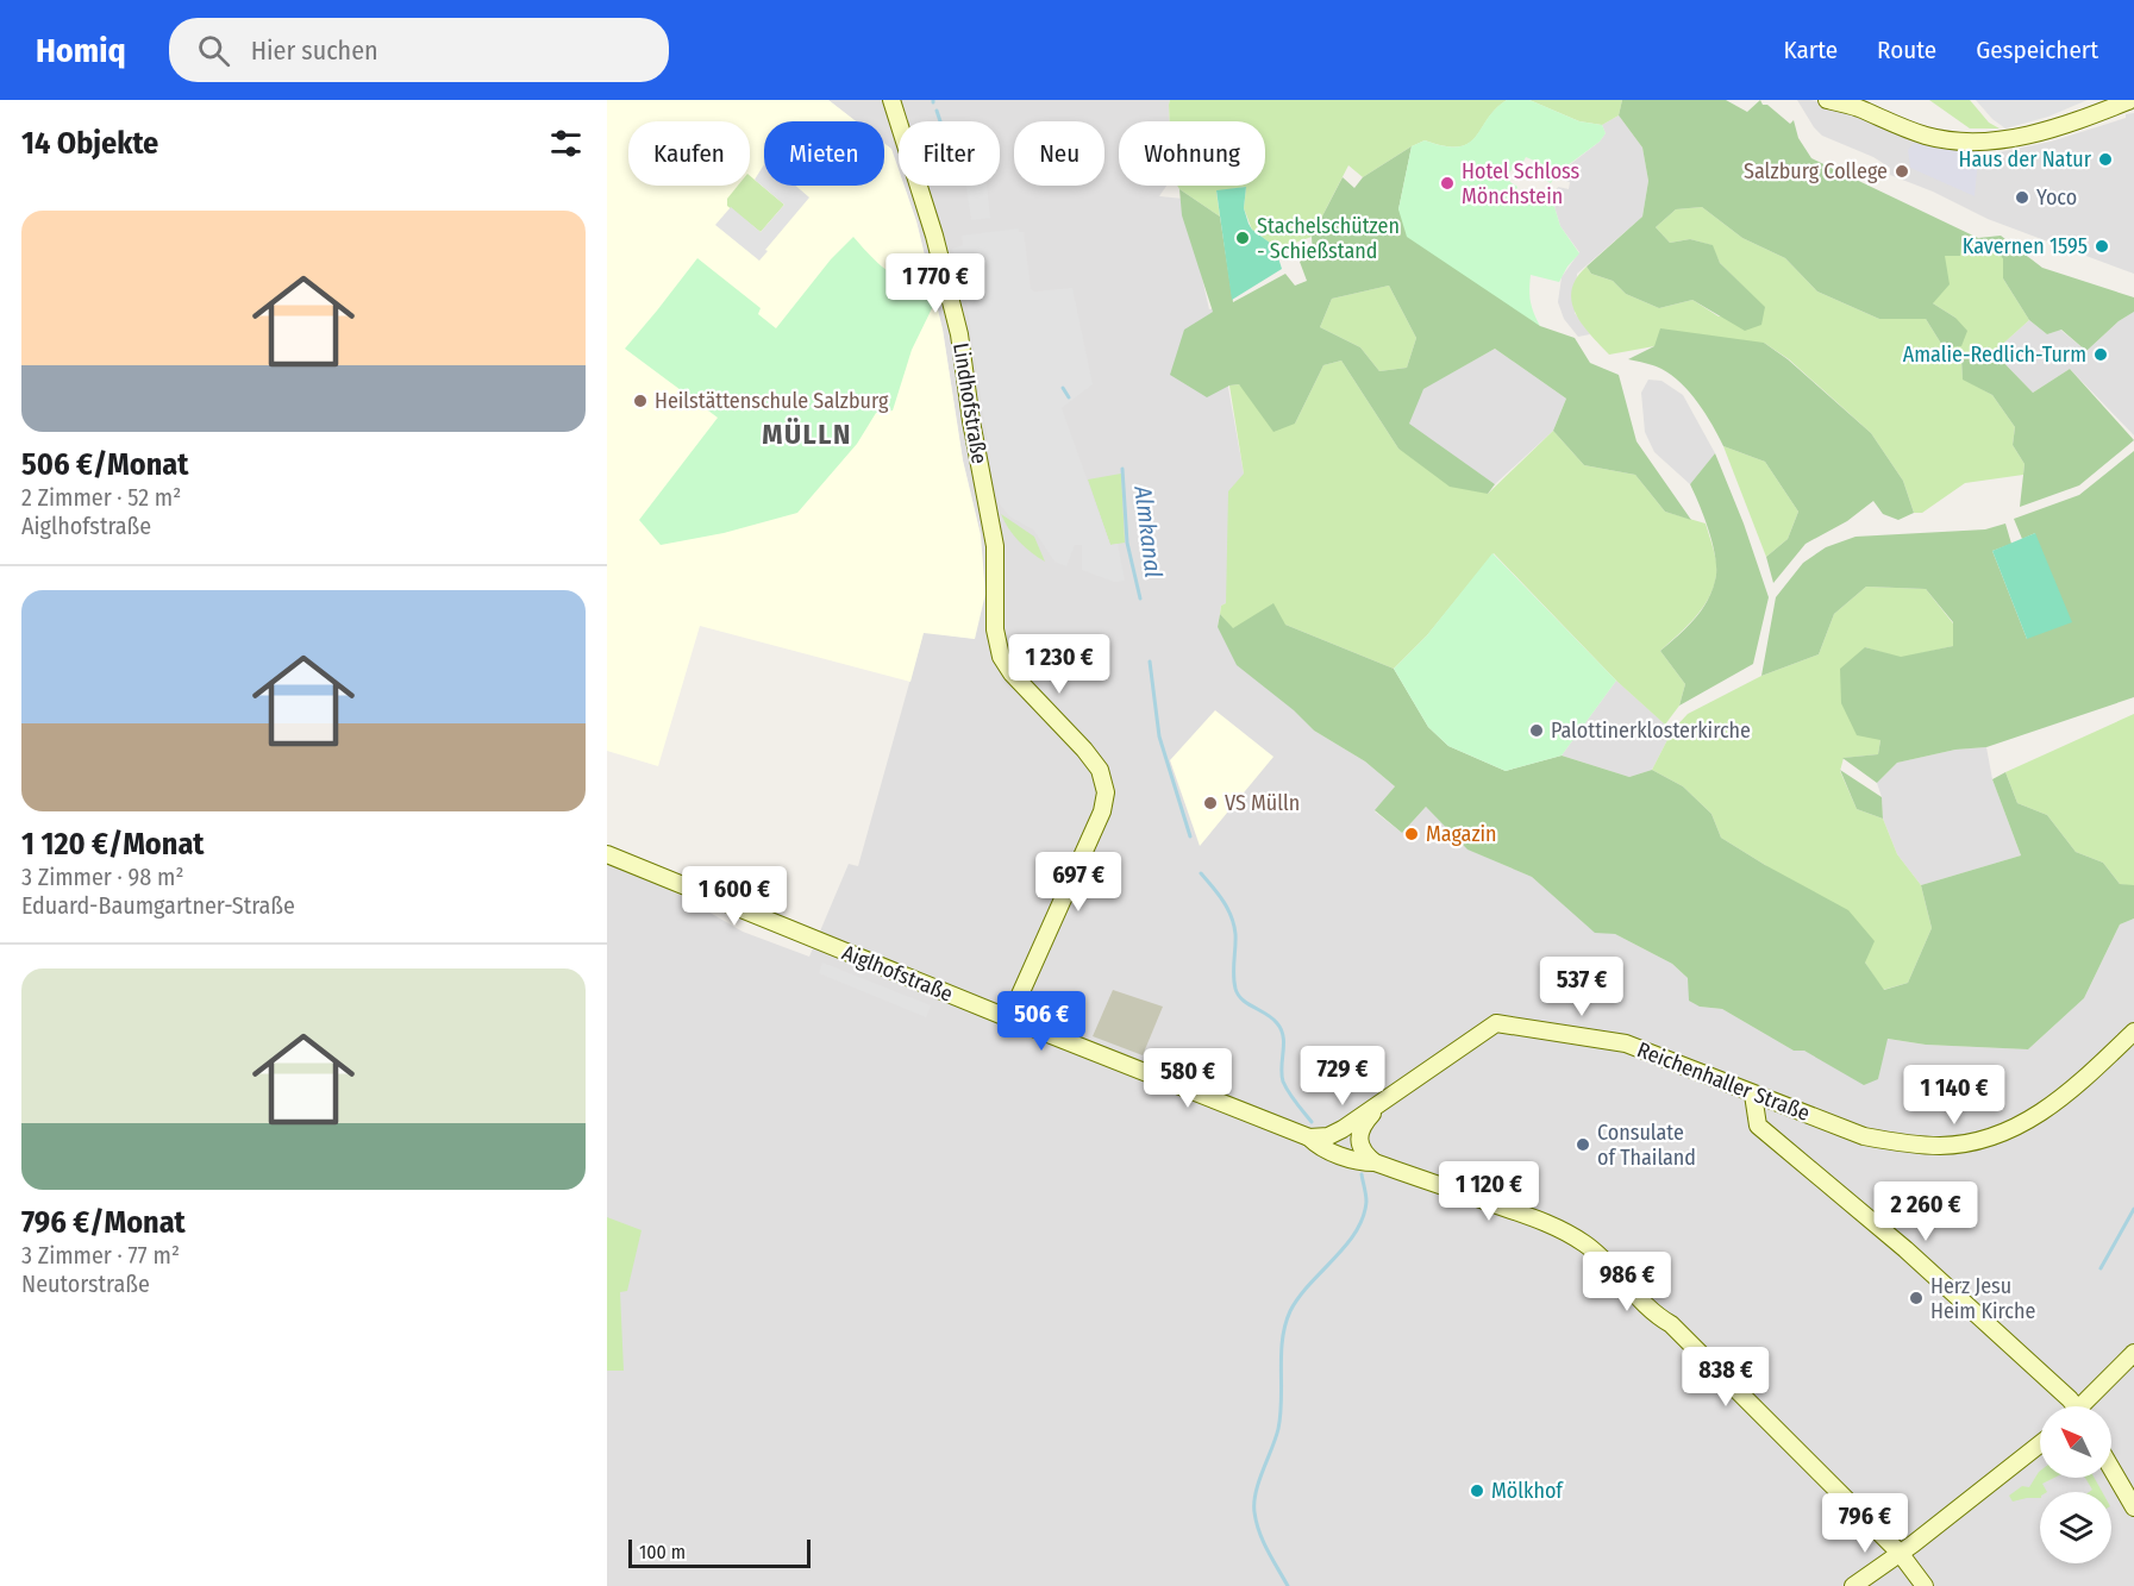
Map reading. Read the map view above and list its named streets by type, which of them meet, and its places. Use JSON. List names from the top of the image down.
{
  "streets": {
    "street": ["Lindhofstraße", "Aiglhofstraße", "Reichenhaller Straße"]
  },
  "crossings": [
    ["Lindhofstraße", "Aiglhofstraße"],
    ["Aiglhofstraße", "Reichenhaller Straße"]
  ],
  "districts": ["MÜLLN"],
  "water": ["Almkanal"],
  "places": [
    "Haus der Natur",
    "Salzburg College",
    "Hotel Schloss Mönchstein",
    "Yoco",
    "Stachelschützen - Schießstand",
    "Kavernen 1595",
    "Amalie-Redlich-Turm",
    "Heilstättenschule Salzburg",
    "Palottinerklosterkirche",
    "VS Mülln",
    "Magazin",
    "Consulate of Thailand",
    "Herz Jesu Heim Kirche",
    "Mölkhof"
  ],
  "scale_bar": "100 m",
  "north": "top left",
  "page": {
    "header": "Homiq",
    "search": "Hier suchen",
    "nav": ["Karte", "Route", "Gespeichert"],
    "heading": "14 Objekte",
    "chip": [
      "Kaufen",
      "Mieten",
      "Filter",
      "Neu",
      "Wohnung"
    ],
    "list": [
      {
        "name": "506 €/Monat",
        "note": "2 Zimmer · 52 m² · Aiglhofstraße"
      },
      {
        "name": "1 120 €/Monat",
        "note": "3 Zimmer · 98 m² · Eduard-Baumgartner-Straße"
      },
      {
        "name": "796 €/Monat",
        "note": "3 Zimmer · 77 m² · Neutorstraße"
      }
    ],
    "price": [
      "1 770 €",
      "1 230 €",
      "697 €",
      "1 600 €",
      "537 €",
      "506 €",
      "729 €",
      "580 €",
      "1 140 €",
      "1 120 €",
      "2 260 €",
      "986 €",
      "838 €",
      "796 €"
    ],
    "scale": "100 m"
  }
}
